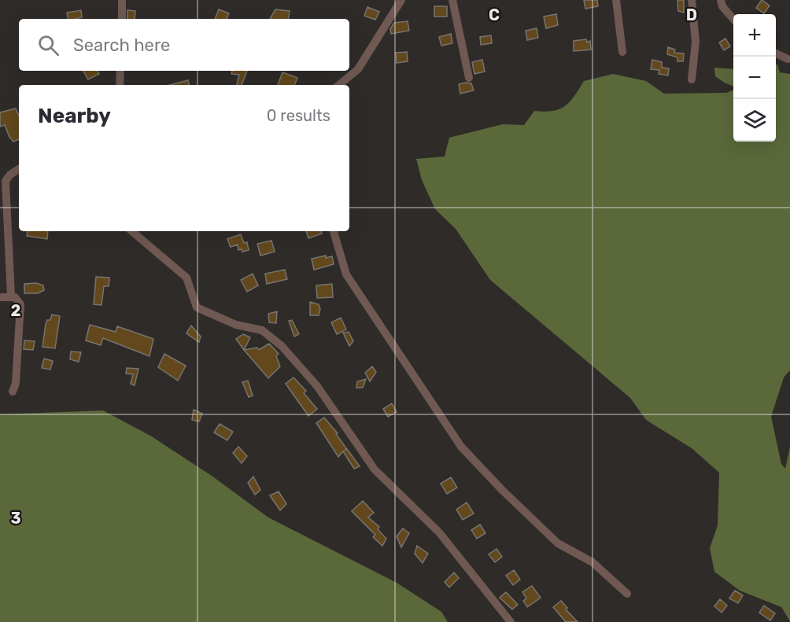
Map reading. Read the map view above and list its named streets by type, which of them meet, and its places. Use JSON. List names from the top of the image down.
{
  "page": {
    "map_buttons": ["+", "−"],
    "search": "Search here",
    "heading": ["Nearby", "0 results"]
  },
  "grid": {
    "columns": ["C", "D"],
    "rows": ["2", "3"]
  }
}
